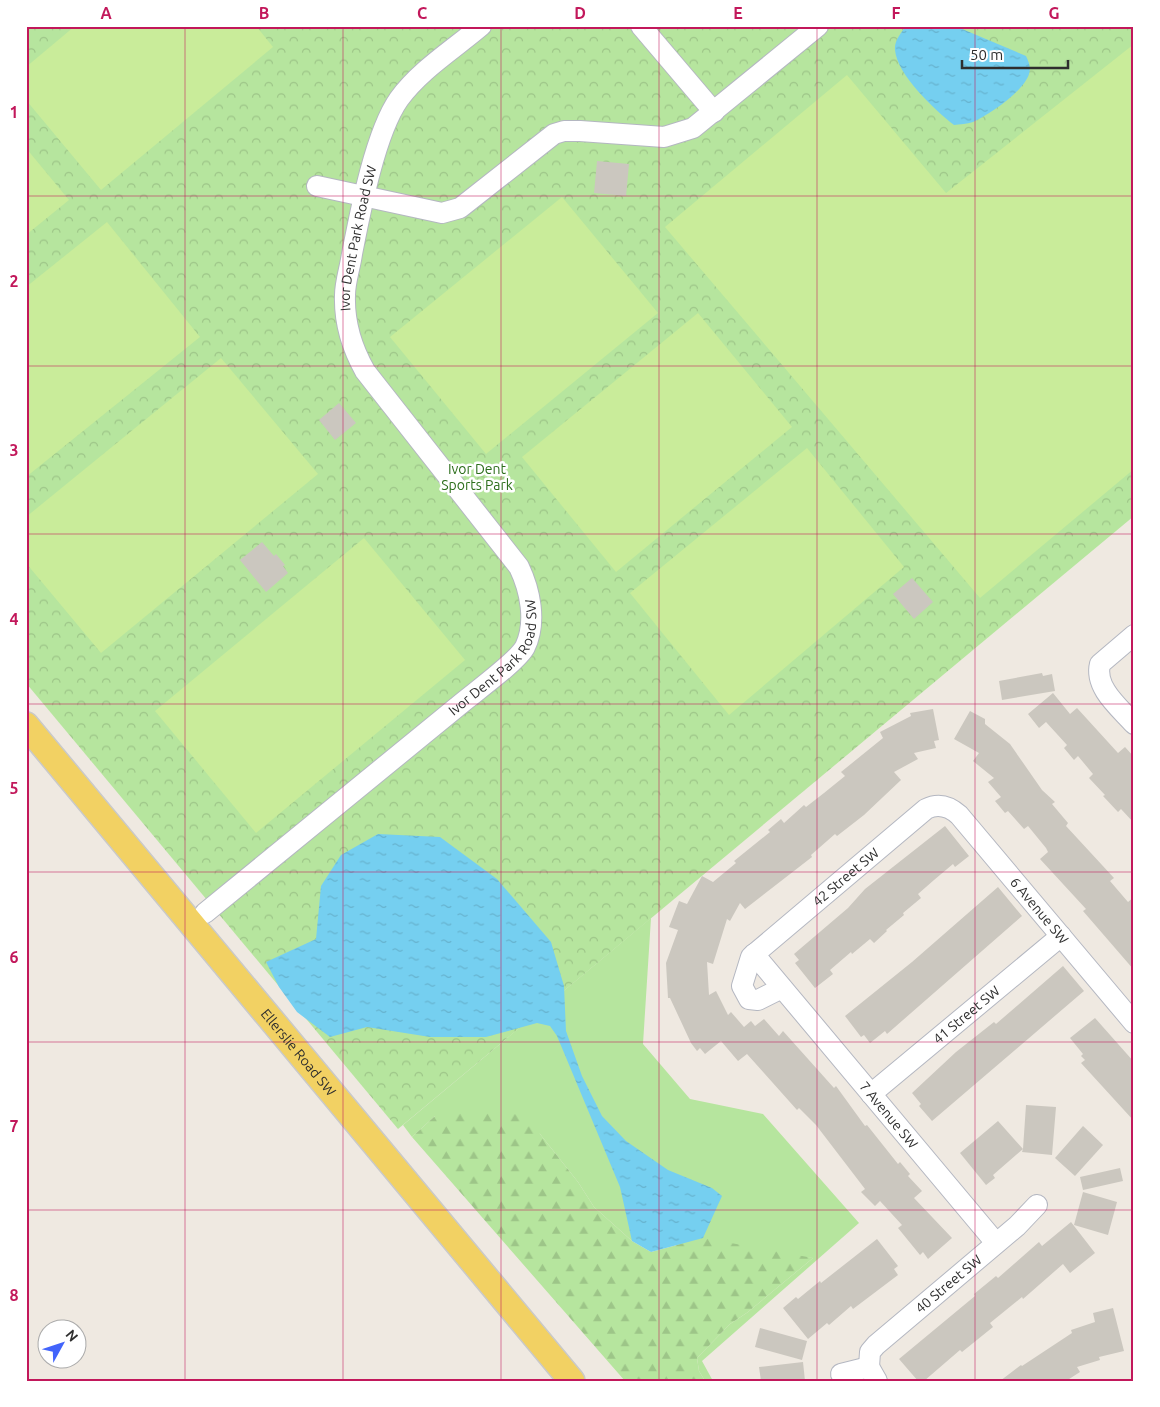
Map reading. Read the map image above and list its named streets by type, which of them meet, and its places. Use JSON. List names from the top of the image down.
{
  "streets": {
    "main road": ["Ellerslie Road SW"],
    "street": [
      "Ivor Dent Park Road SW",
      "42 Street SW",
      "6 Avenue SW",
      "41 Street SW",
      "7 Avenue SW",
      "40 Street SW"
    ]
  },
  "crossings": [
    ["42 Street SW", "6 Avenue SW"],
    ["42 Street SW", "7 Avenue SW"],
    ["6 Avenue SW", "41 Street SW"],
    ["41 Street SW", "7 Avenue SW"],
    ["7 Avenue SW", "40 Street SW"]
  ],
  "parks": ["Ivor Dent Sports Park"],
  "scale_bar": "50 m",
  "north": "top right",
  "grid": {
    "columns": [
      "A",
      "B",
      "C",
      "D",
      "E",
      "F",
      "G"
    ],
    "rows": [
      "1",
      "2",
      "3",
      "4",
      "5",
      "6",
      "7",
      "8"
    ]
  }
}
